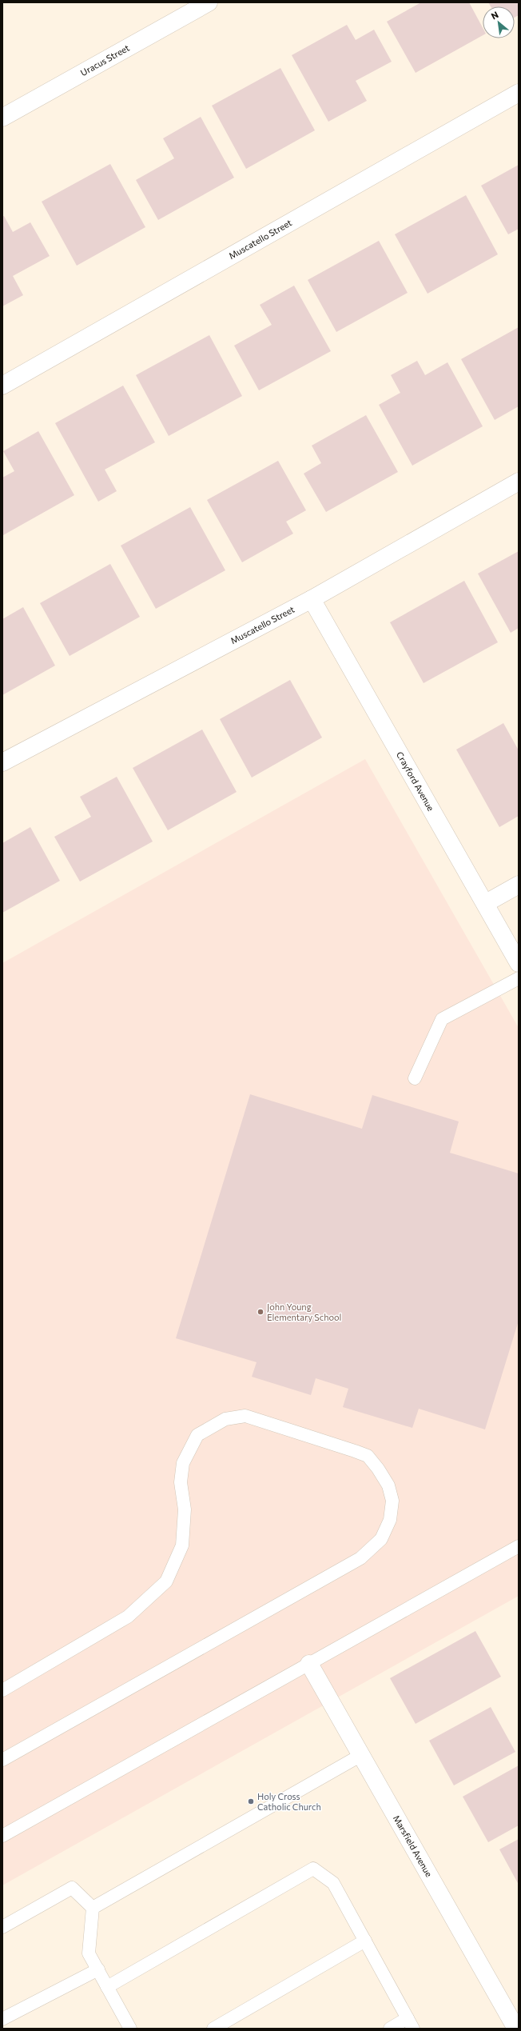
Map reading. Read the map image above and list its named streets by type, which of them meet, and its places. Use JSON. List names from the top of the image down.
{
  "streets": {
    "street": [
      "Uracus Street",
      "Muscatello Street",
      "Crayford Avenue",
      "Marsfield Avenue"
    ]
  },
  "crossings": [
    ["Muscatello Street", "Crayford Avenue"]
  ],
  "places": ["John Young Elementary School", "Holy Cross Catholic Church"],
  "north": "top left"
}
